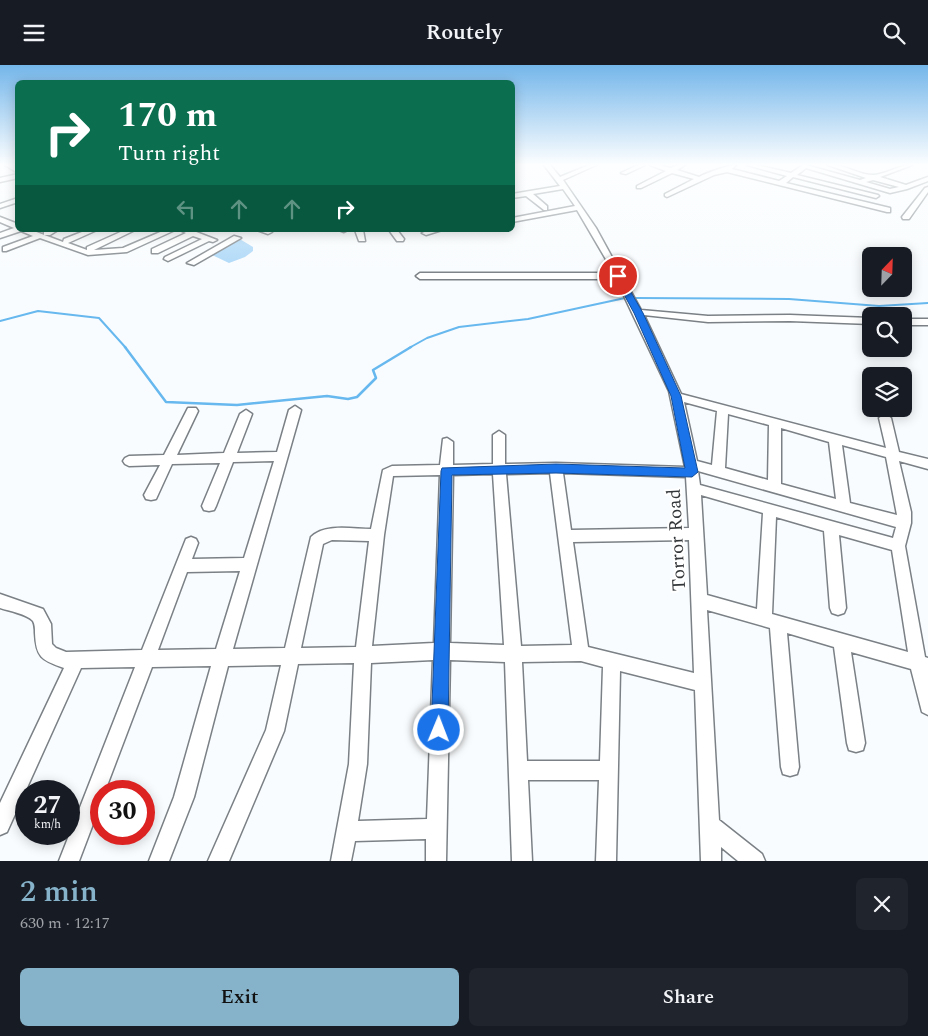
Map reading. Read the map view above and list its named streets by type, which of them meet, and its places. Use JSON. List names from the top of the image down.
{
  "streets": {
    "street": ["Torror Road"]
  },
  "north": "top right",
  "page": {
    "header": "Routely",
    "turn": ["170 m", "Turn right"],
    "speed": "27 km/h",
    "limit": "30",
    "heading": ["2 min", "630 m · 12:17"],
    "buttons": ["Exit", "Share"]
  }
}
